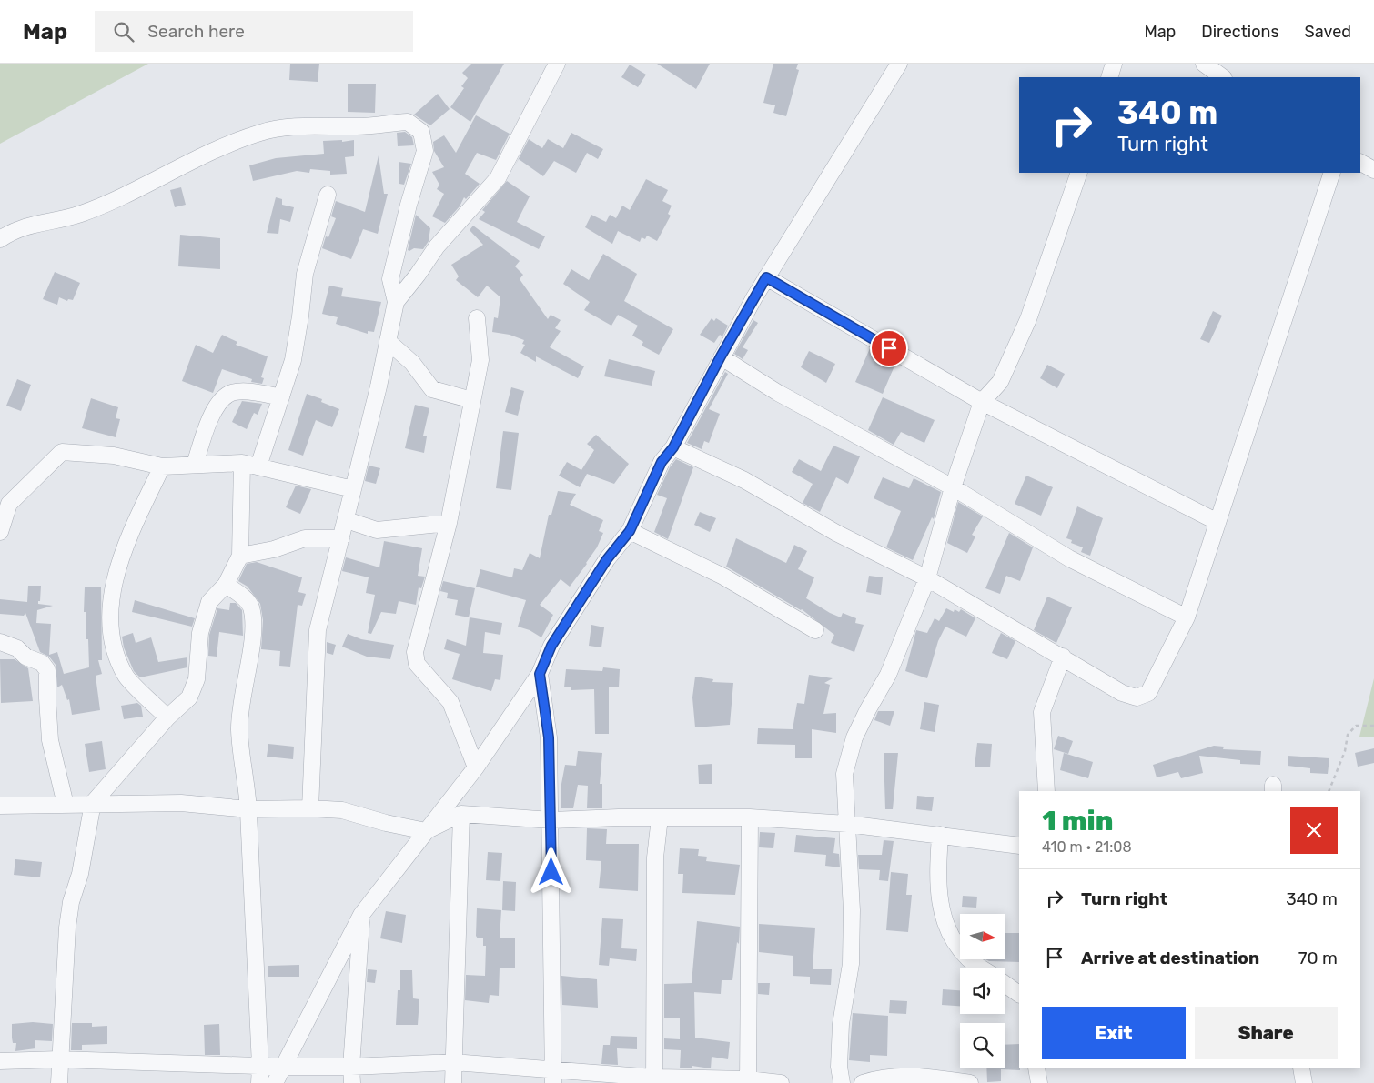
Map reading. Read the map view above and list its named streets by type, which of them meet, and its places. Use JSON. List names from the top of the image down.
{
  "north": "right",
  "page": {
    "header": "Map",
    "search": "Search here",
    "nav": ["Map", "Directions", "Saved"],
    "turn": ["340 m", "Turn right"],
    "heading": ["1 min", "410 m · 21:08"],
    "list": [
      {
        "name": "Turn right",
        "value": "340 m"
      },
      {
        "name": "Arrive at destination",
        "value": "70 m"
      }
    ],
    "buttons": ["Exit", "Share"]
  }
}
